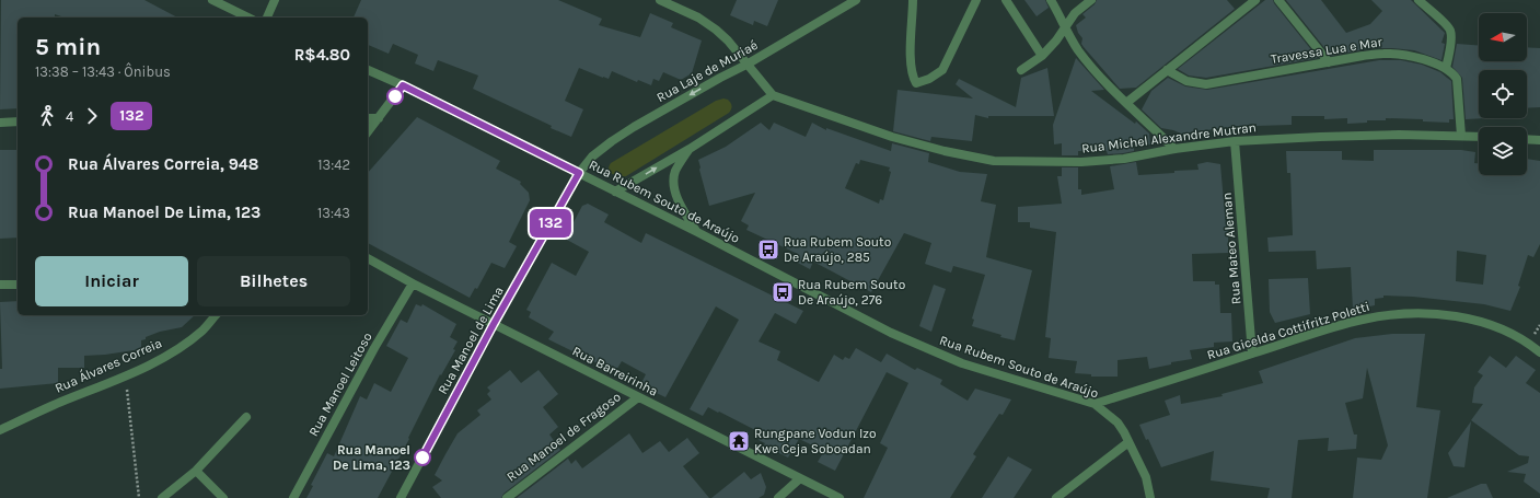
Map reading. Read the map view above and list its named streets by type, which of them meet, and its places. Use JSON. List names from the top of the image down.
{
  "streets": {
    "street": [
      "Travessa Lua e Mar",
      "Rua Laje de Muriaé",
      "Rua Michel Alexandre Mutran",
      "Rua Rubem Souto de Araújo",
      "Rua Mateo Aleman",
      "Rua Gicelda Cottifritz Poletti",
      "Rua Manoel de Lima",
      "Rua Álvares Correia",
      "Rua Barreirinha",
      "Rua Manoel Leitoso",
      "Rua Manoel de Fragoso"
    ]
  },
  "crossings": [
    ["Rua Laje de Muriaé", "Rua Rubem Souto de Araújo"],
    ["Rua Laje de Muriaé", "Rua Manoel de Lima"],
    ["Rua Michel Alexandre Mutran", "Rua Mateo Aleman"],
    ["Rua Rubem Souto de Araújo", "Rua Gicelda Cottifritz Poletti"],
    ["Rua Rubem Souto de Araújo", "Rua Manoel de Lima"],
    ["Rua Mateo Aleman", "Rua Gicelda Cottifritz Poletti"],
    ["Rua Manoel de Lima", "Rua Barreirinha"],
    ["Rua Barreirinha", "Rua Manoel Leitoso"],
    ["Rua Barreirinha", "Rua Manoel de Fragoso"]
  ],
  "places": {
    "bus stop": ["Rua Rubem Souto De Araújo, 285", "Rua Rubem Souto De Araújo, 276"],
    "temple": ["Rungpane Vodun Izo Kwe Ceja Soboadan"],
    "other": ["Rua Manoel De Lima, 123"]
  },
  "lines": ["bus line 132"],
  "north": "left",
  "page": {
    "on_map": "132",
    "heading": ["5 min", "13:38 – 13:43 · Ônibus", "R$4.80"],
    "legs": ["4", "132"],
    "list": [
      {
        "name": "Rua Álvares Correia, 948",
        "value": "13:42"
      },
      {
        "name": "Rua Manoel De Lima, 123",
        "value": "13:43"
      }
    ],
    "buttons": ["Iniciar", "Bilhetes"]
  }
}
